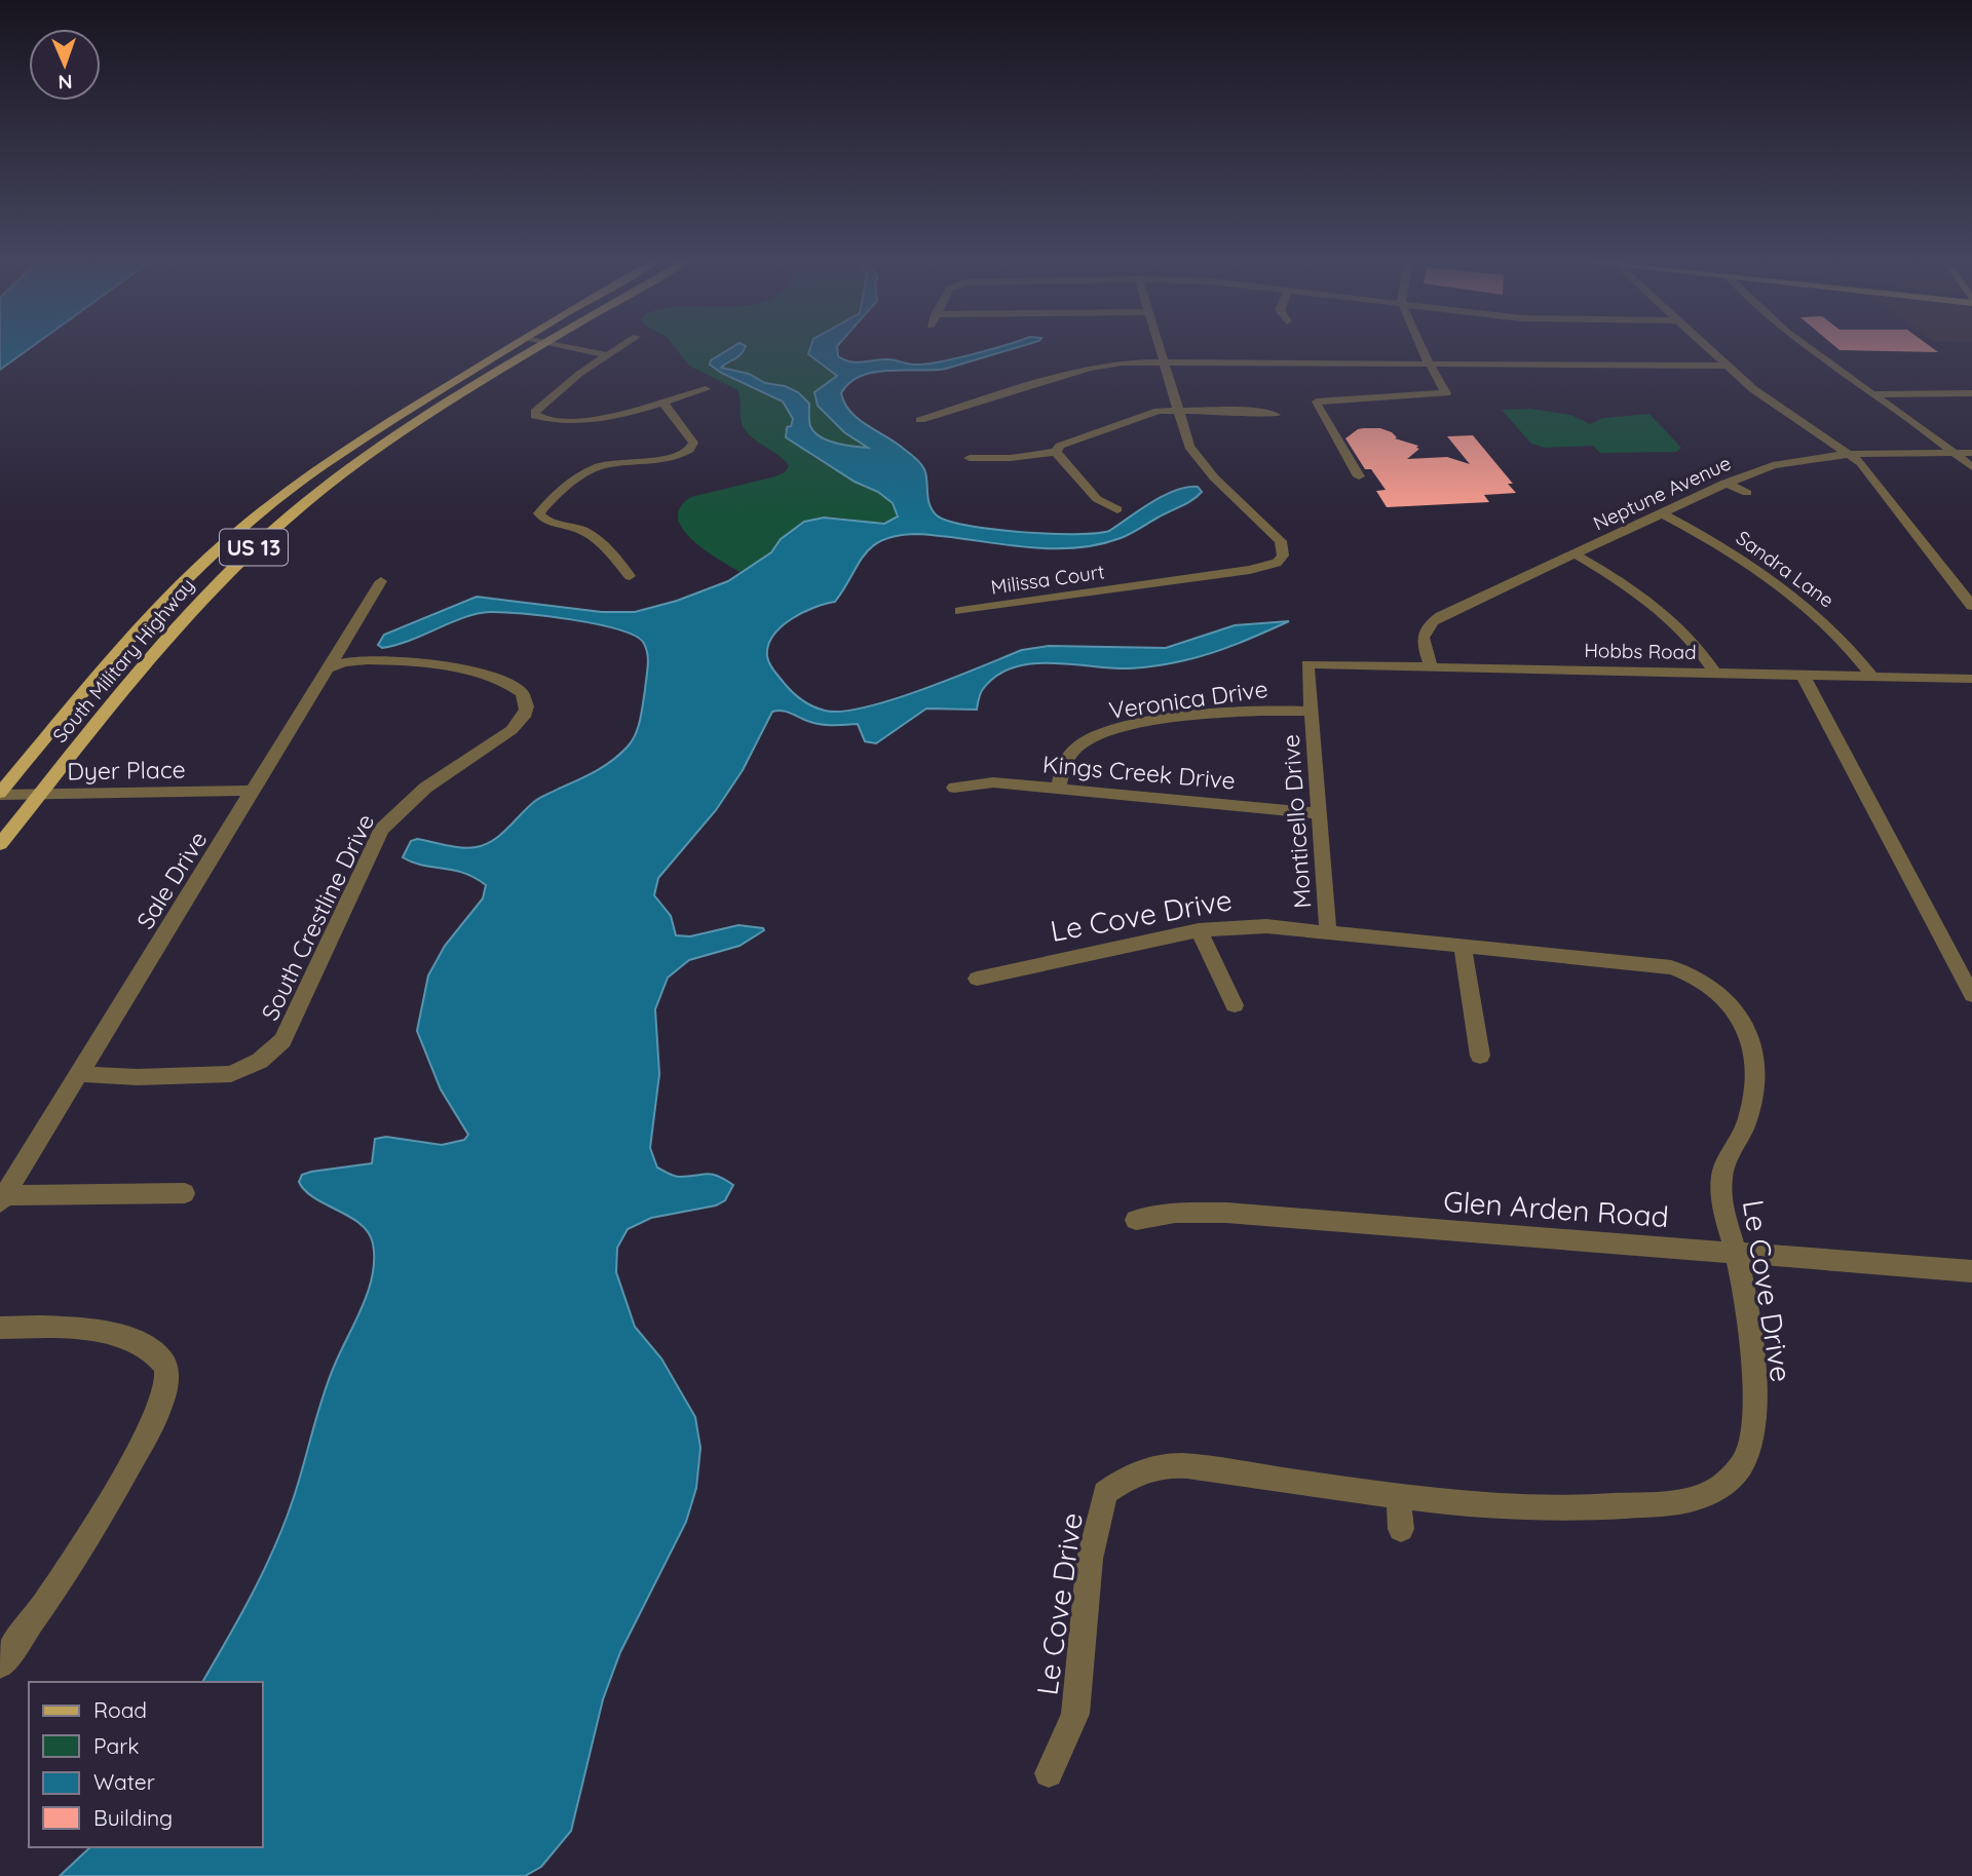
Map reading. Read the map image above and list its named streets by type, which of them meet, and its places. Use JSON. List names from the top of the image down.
{
  "streets": {
    "main road": ["US 13", "South Military Highway"],
    "street": [
      "Neptune Avenue",
      "Sandra Lane",
      "Milissa Court",
      "Hobbs Road",
      "Veronica Drive",
      "Dyer Place",
      "Kings Creek Drive",
      "Monticello Drive",
      "Sale Drive",
      "Le Cove Drive",
      "South Crestline Drive",
      "Glen Arden Road"
    ]
  },
  "crossings": [
    ["Neptune Avenue", "Sandra Lane"],
    ["Neptune Avenue", "Hobbs Road"],
    ["Sandra Lane", "Hobbs Road"],
    ["Hobbs Road", "Monticello Drive"],
    ["South Military Highway", "Dyer Place"],
    ["Veronica Drive", "Kings Creek Drive"],
    ["Veronica Drive", "Monticello Drive"],
    ["Dyer Place", "Sale Drive"],
    ["Kings Creek Drive", "Monticello Drive"],
    ["Monticello Drive", "Le Cove Drive"],
    ["Sale Drive", "South Crestline Drive"],
    ["Le Cove Drive", "Glen Arden Road"]
  ],
  "legend": [
    "Road",
    "Park",
    "Water",
    "Building"
  ],
  "north": "bottom"
}
